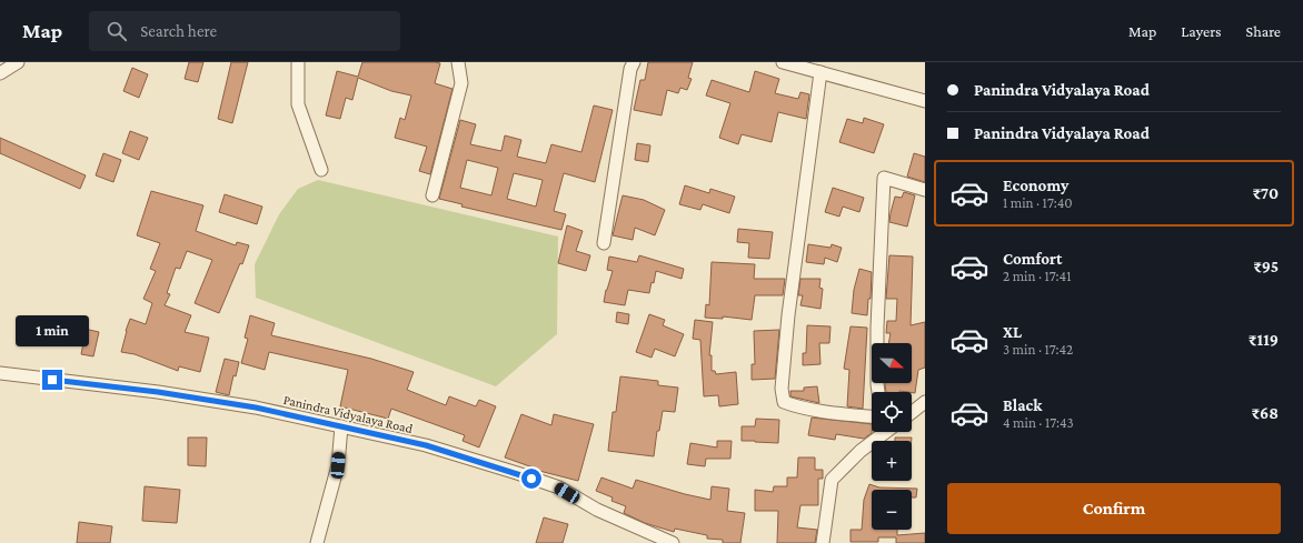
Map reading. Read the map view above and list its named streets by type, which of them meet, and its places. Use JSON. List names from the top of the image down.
{
  "streets": {
    "street": ["Panindra Vidyalaya Road"]
  },
  "north": "right",
  "page": {
    "header": "Map",
    "search": "Search here",
    "nav": ["Map", "Layers", "Share"],
    "banner": ["Panindra Vidyalaya Road", "Panindra Vidyalaya Road"],
    "list": [
      {
        "name": "Economy",
        "note": "1 min · 17:40",
        "value": "₹70"
      },
      {
        "name": "Comfort",
        "note": "2 min · 17:41",
        "value": "₹95"
      },
      {
        "name": "XL",
        "note": "3 min · 17:42",
        "value": "₹119"
      },
      {
        "name": "Black",
        "note": "4 min · 17:43",
        "value": "₹68"
      }
    ],
    "bubble": "1 min",
    "map_buttons": ["+", "−"],
    "buttons": "Confirm"
  }
}
